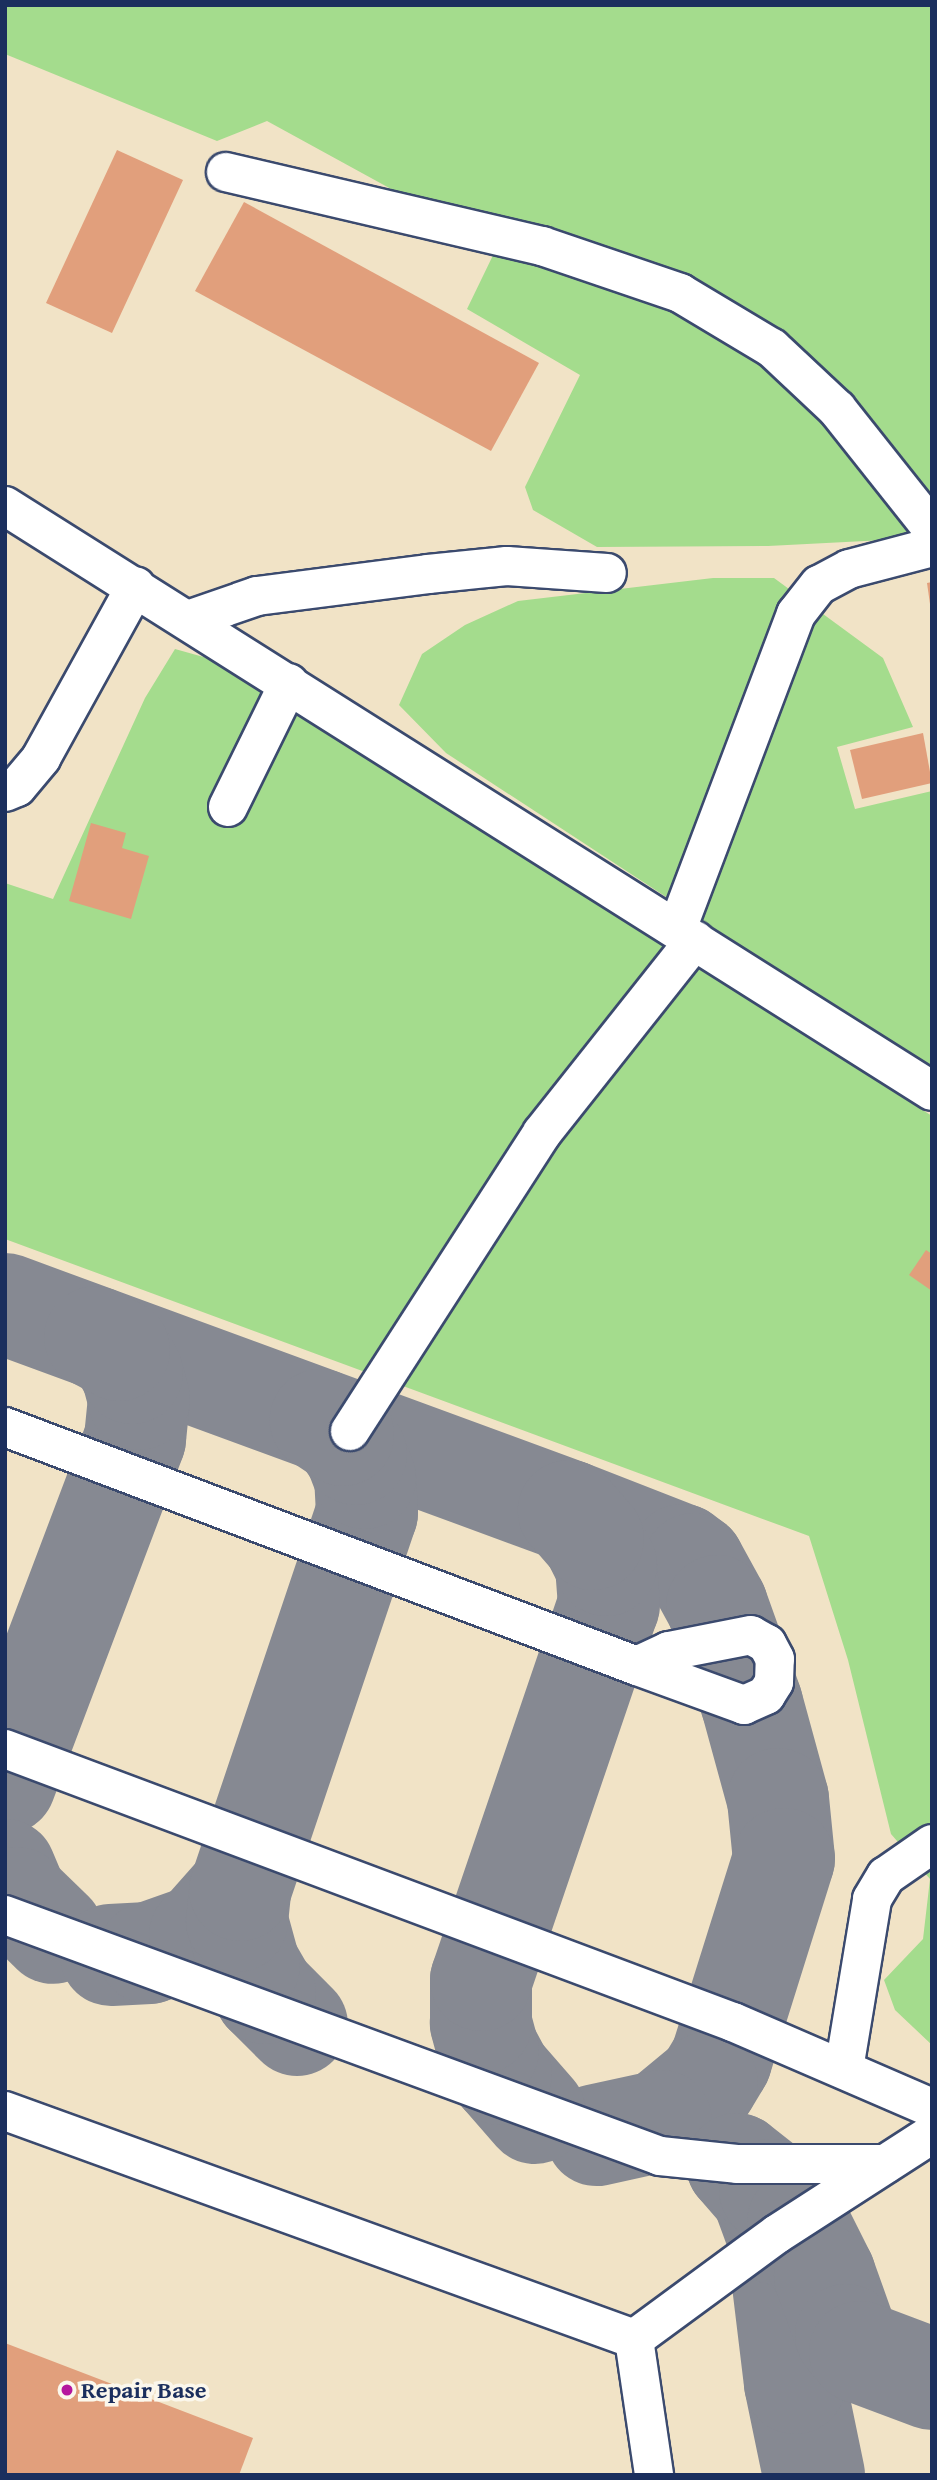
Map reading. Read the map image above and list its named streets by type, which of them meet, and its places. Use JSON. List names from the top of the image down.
{
  "places": ["Repair Base"]
}
